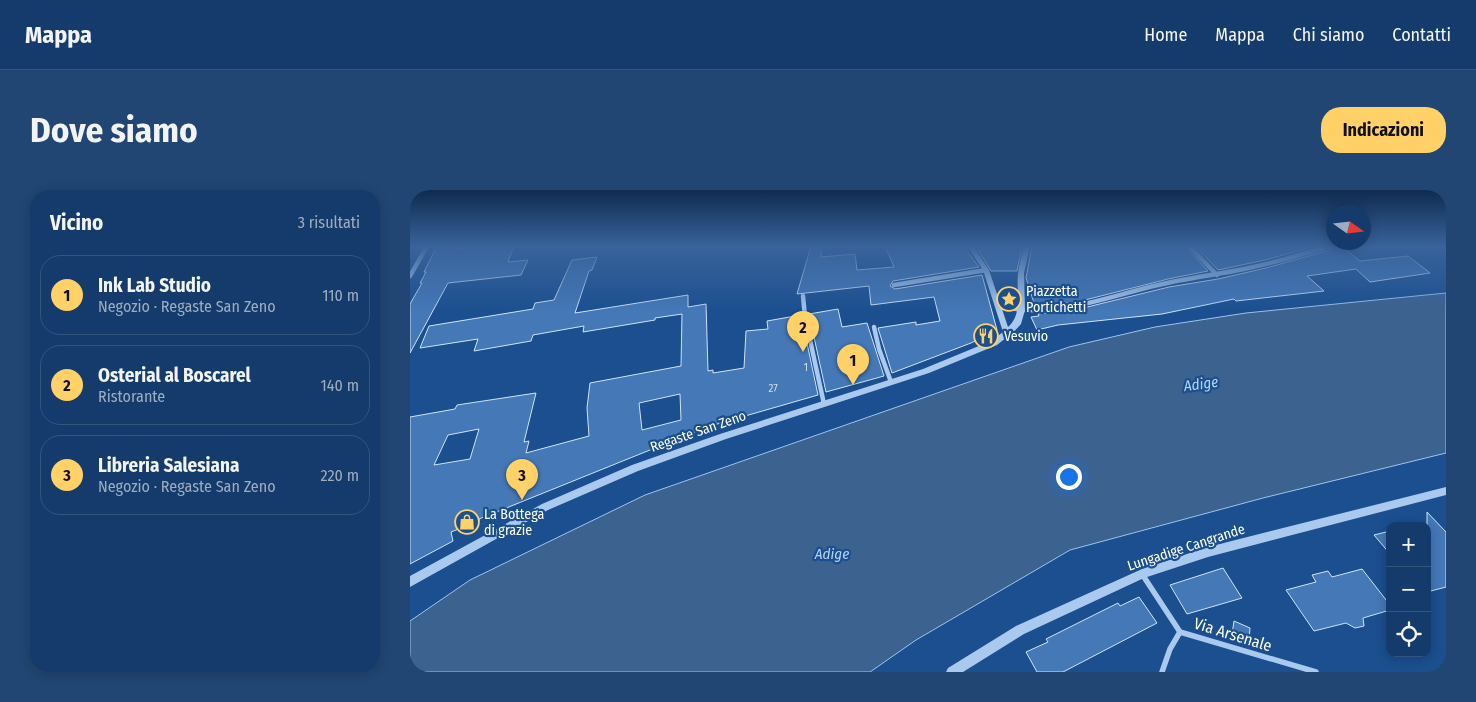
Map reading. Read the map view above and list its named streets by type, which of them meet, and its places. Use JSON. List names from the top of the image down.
{
  "streets": {
    "street": ["Regaste San Zeno", "Lungadige Cangrande", "Via Arsenale"]
  },
  "crossings": [
    ["Lungadige Cangrande", "Via Arsenale"]
  ],
  "water": ["Adige"],
  "places": {
    "place": ["Piazzetta Portichetti"],
    "restaurant": ["Vesuvio"],
    "shop": ["La Bottega di grazie"]
  },
  "house_numbers": ["1", "27"],
  "north": "right",
  "page": {
    "header": "Mappa",
    "nav": [
      "Home",
      "Mappa",
      "Chi siamo",
      "Contatti"
    ],
    "buttons": "Indicazioni",
    "title": "Dove siamo",
    "heading": ["Vicino", "3 risultati"],
    "list": [
      {
        "mark": "1",
        "name": "Ink Lab Studio",
        "note": "Negozio · Regaste San Zeno",
        "value": "110 m"
      },
      {
        "mark": "2",
        "name": "Osterial al Boscarel",
        "note": "Ristorante",
        "value": "140 m"
      },
      {
        "mark": "3",
        "name": "Libreria Salesiana",
        "note": "Negozio · Regaste San Zeno",
        "value": "220 m"
      }
    ],
    "pins": ["2", "1", "3"],
    "map_buttons": ["+", "−"]
  }
}
